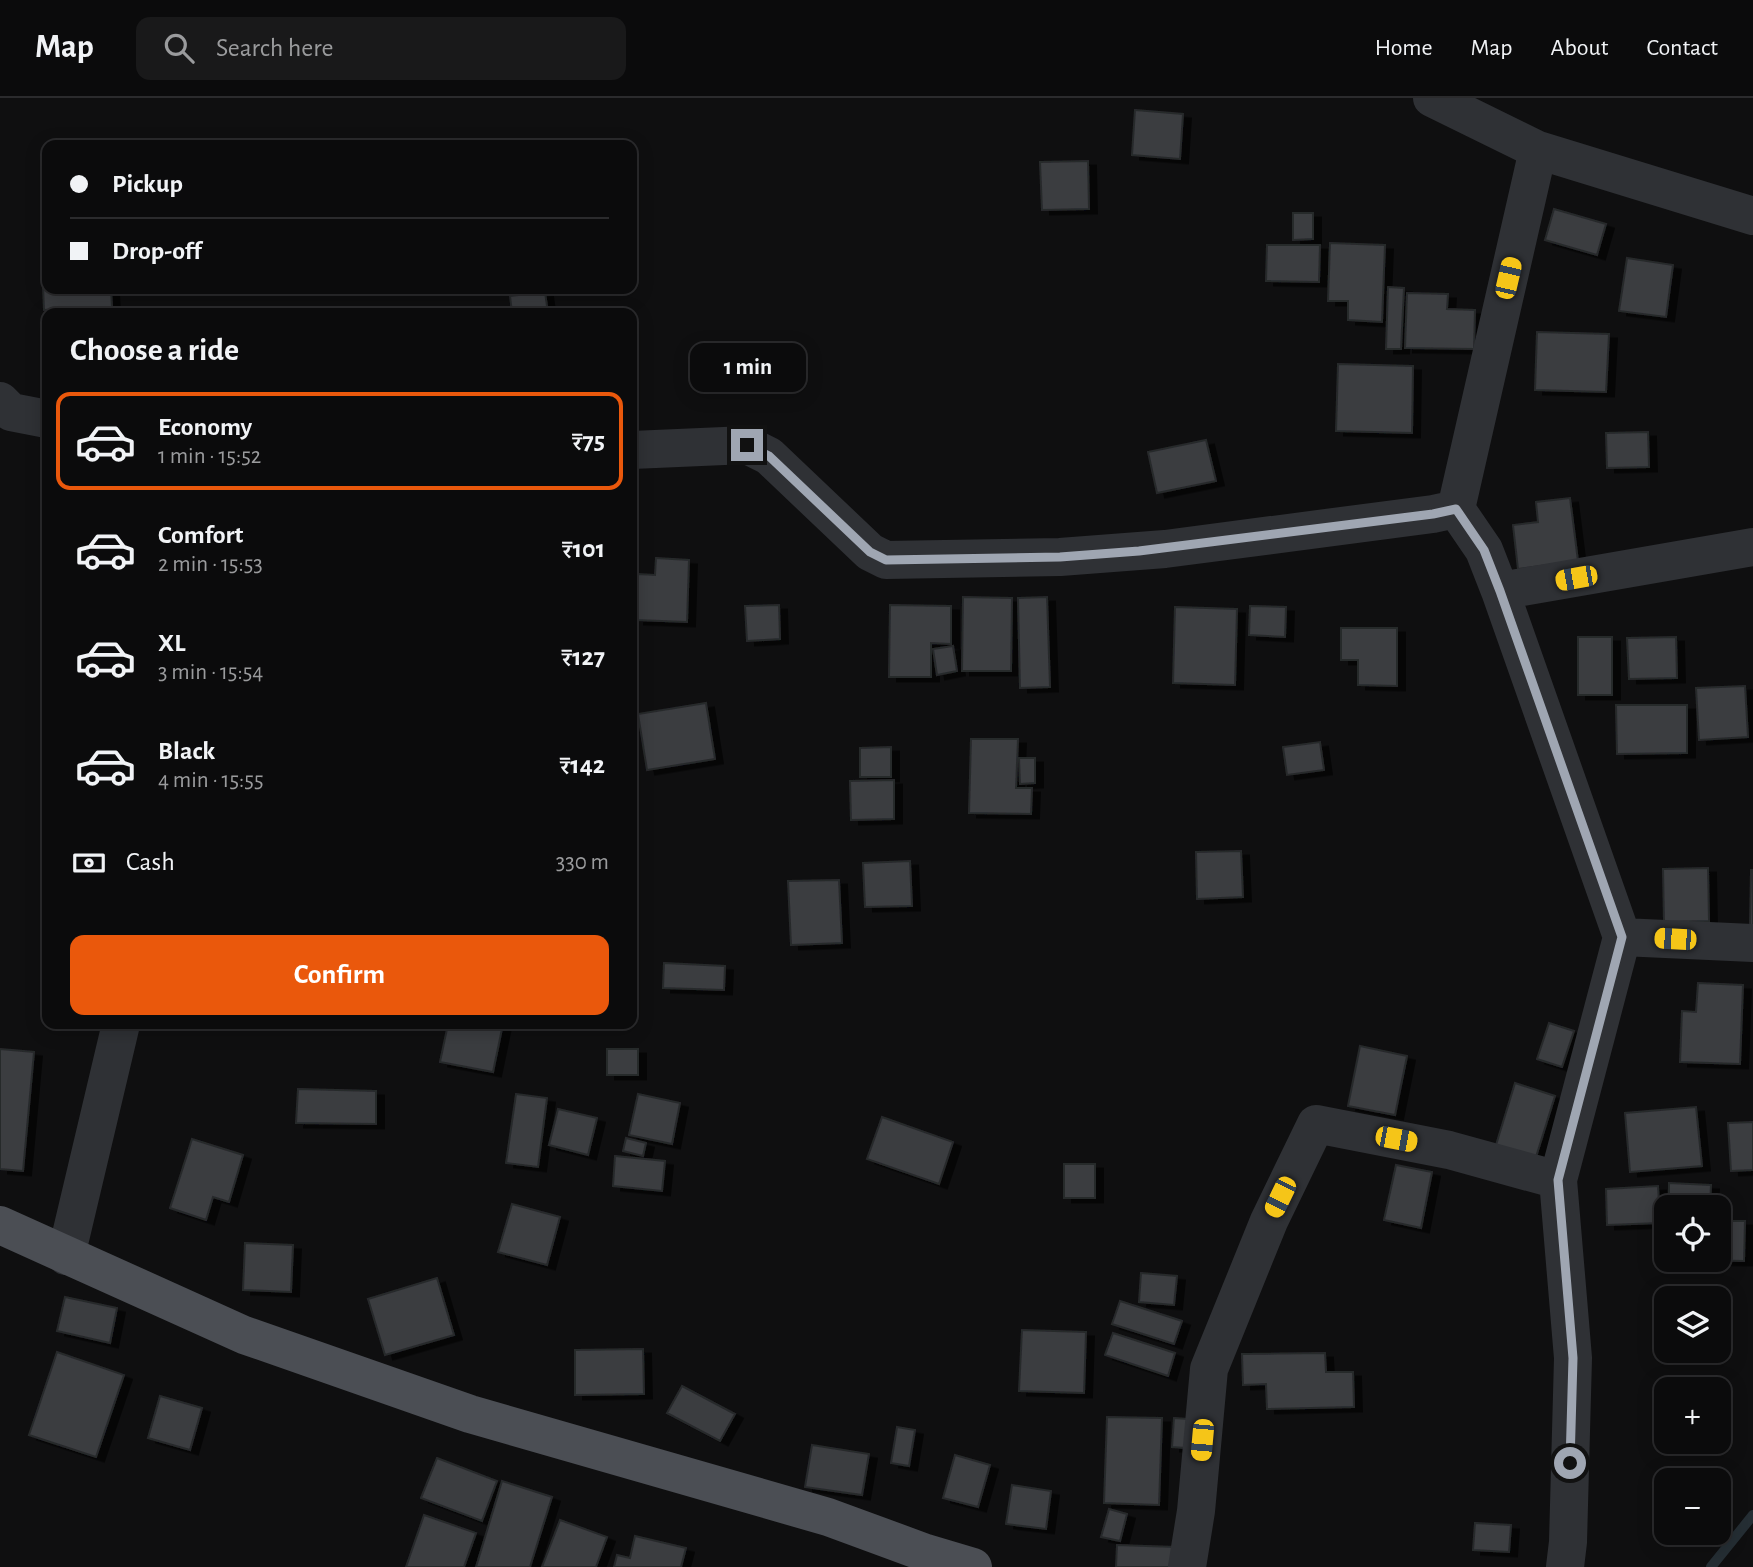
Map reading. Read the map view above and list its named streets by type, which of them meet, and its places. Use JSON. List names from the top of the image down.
{
  "page": {
    "header": "Map",
    "search": "Search here",
    "nav": [
      "Home",
      "Map",
      "About",
      "Contact"
    ],
    "banner": ["Pickup", "Drop-off"],
    "heading": "Choose a ride",
    "bubble": "1 min",
    "list": [
      {
        "name": "Economy",
        "note": "1 min · 15:52",
        "value": "₹75"
      },
      {
        "name": "Comfort",
        "note": "2 min · 15:53",
        "value": "₹101"
      },
      {
        "name": "XL",
        "note": "3 min · 15:54",
        "value": "₹127"
      },
      {
        "name": "Black",
        "note": "4 min · 15:55",
        "value": "₹142"
      }
    ],
    "pay": ["Cash", "330 m"],
    "buttons": "Confirm",
    "map_buttons": ["+", "−"]
  }
}
